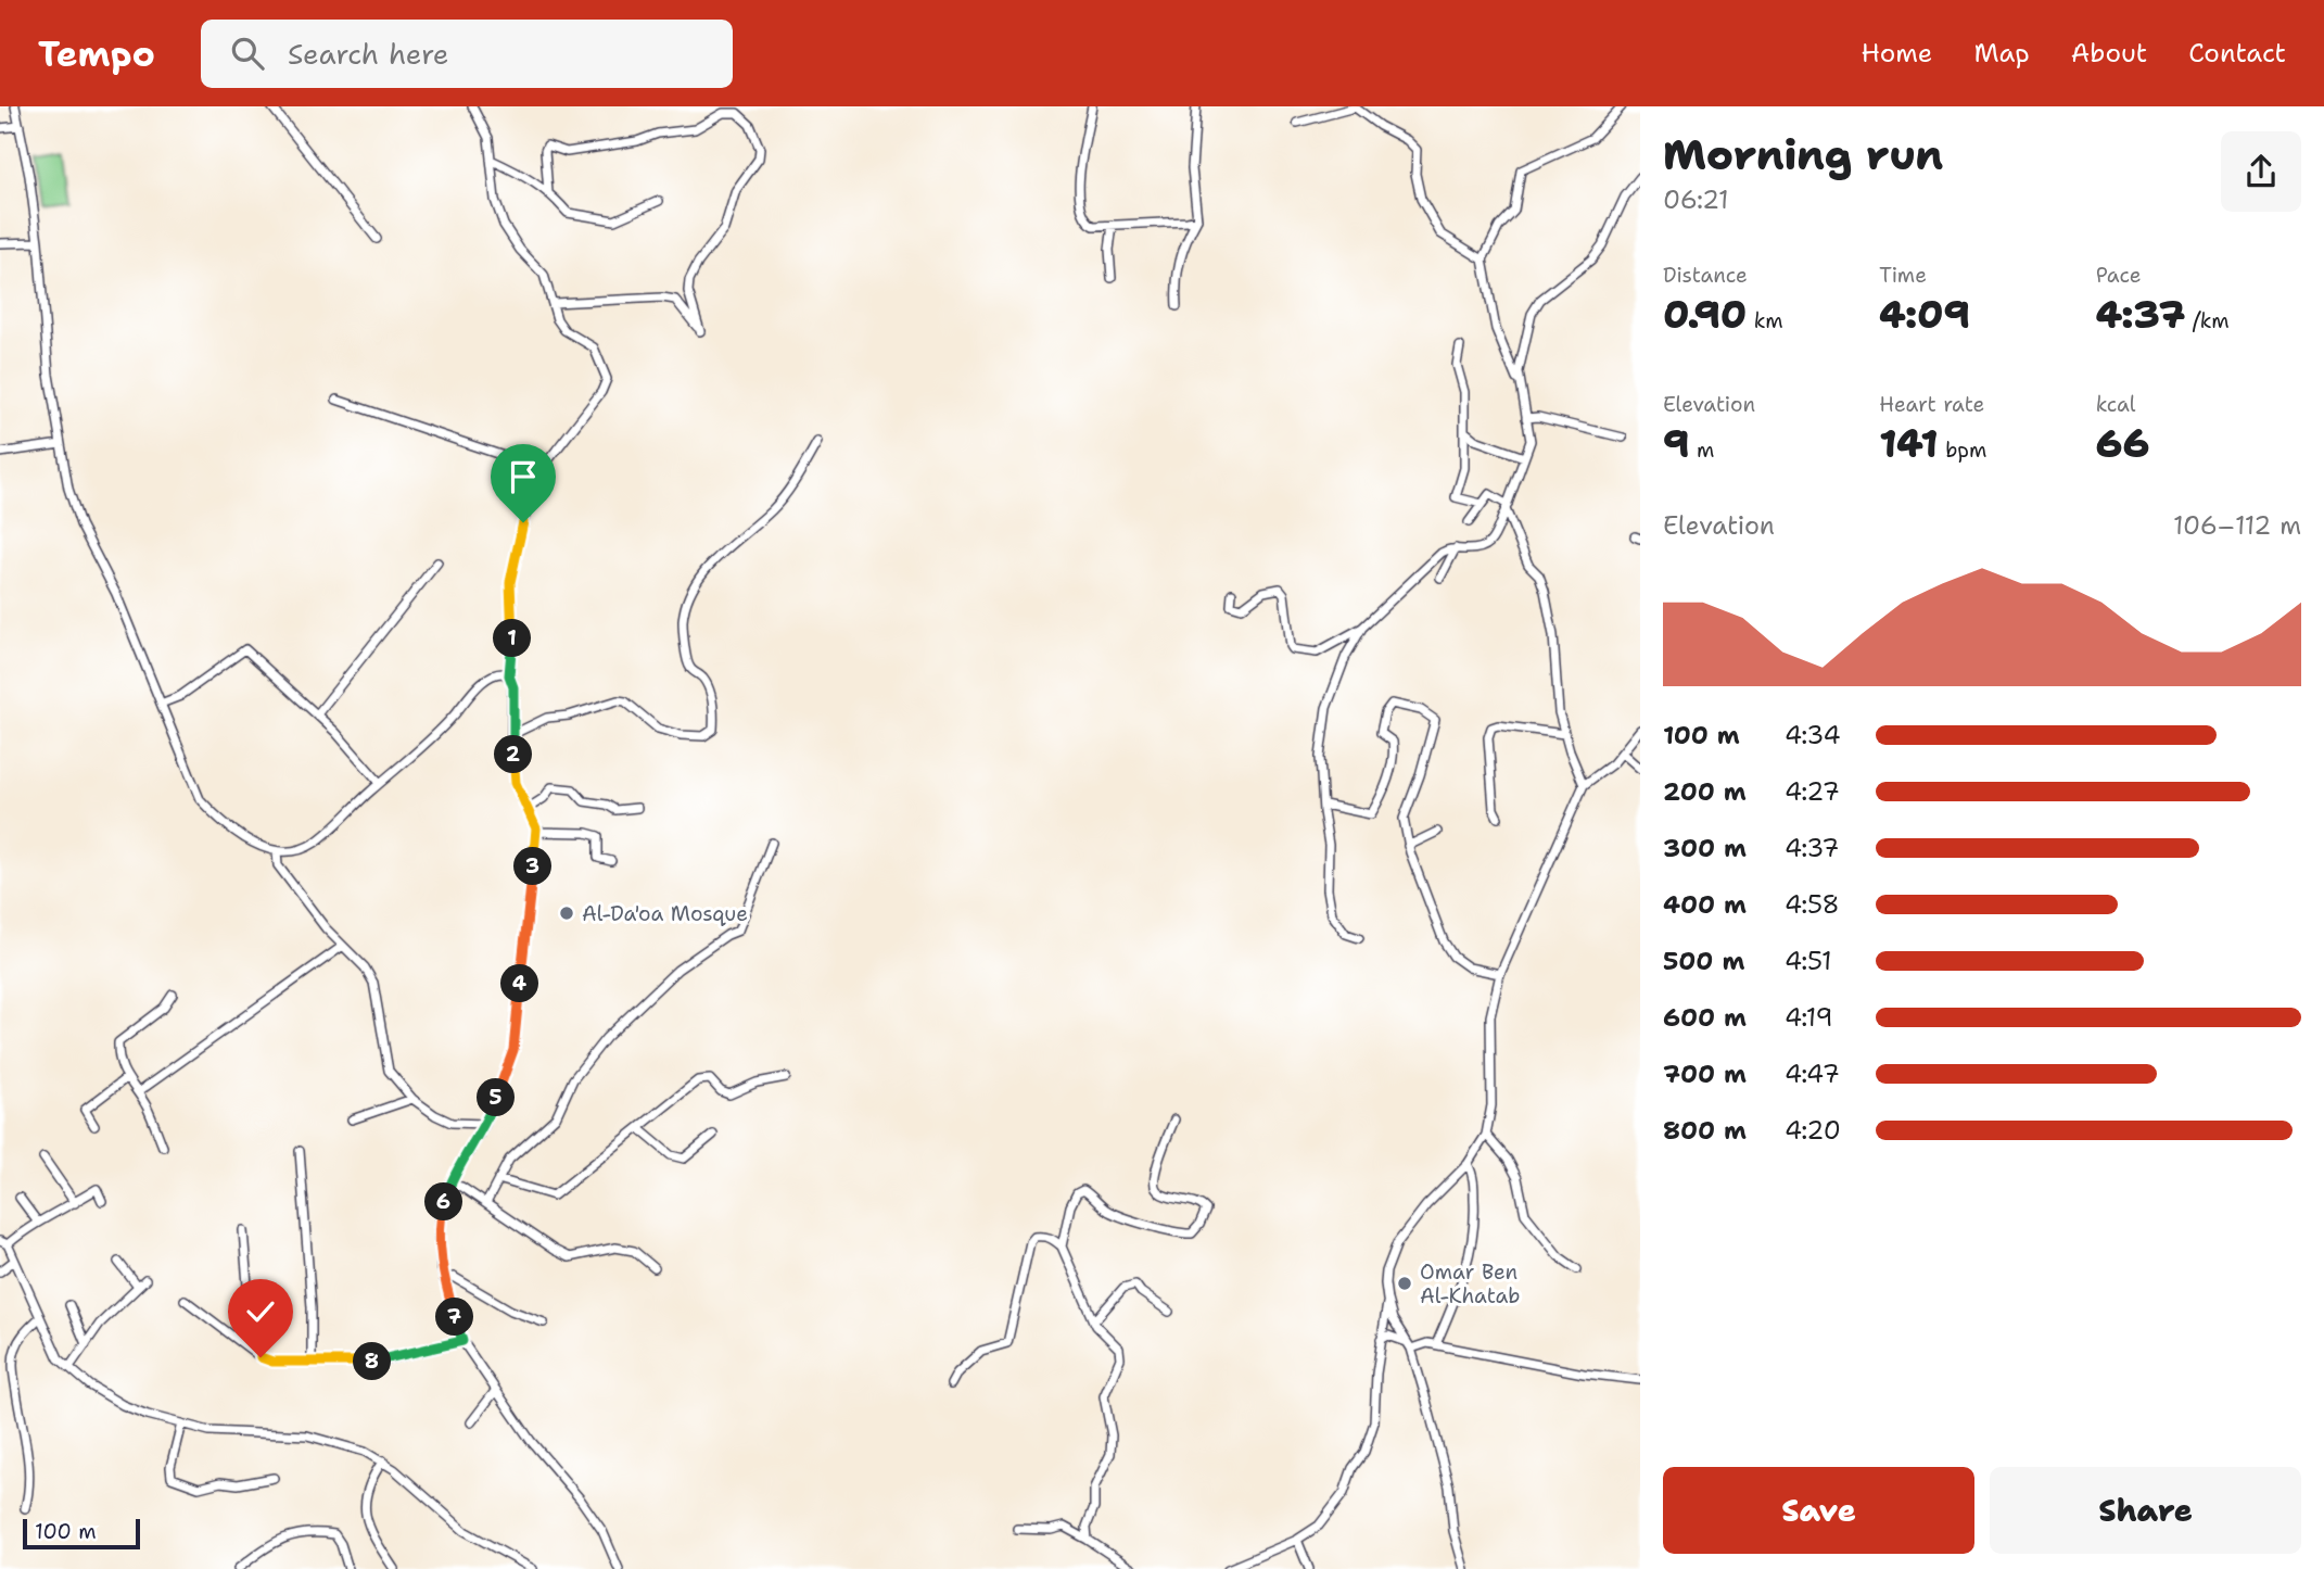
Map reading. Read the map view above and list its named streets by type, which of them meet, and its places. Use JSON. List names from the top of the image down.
{
  "places": ["Al-Da'oa Mosque", "Omar Ben Al-Khatab"],
  "scale_bar": "100 m",
  "page": {
    "header": "Tempo",
    "search": "Search here",
    "nav": [
      "Home",
      "Map",
      "About",
      "Contact"
    ],
    "heading": ["Morning run", "06:21"],
    "stats": [
      ["Distance", "0.90 km"],
      ["Time", "4:09"],
      ["Pace", "4:37 /km"],
      ["Elevation", "9 m"],
      ["Heart rate", "141 bpm"],
      ["kcal", "66"]
    ],
    "chart": ["Elevation", "106–112 m"],
    "pins": [
      "1",
      "2",
      "3",
      "4",
      "5",
      "6",
      "7",
      "8"
    ],
    "list": [
      {
        "name": "100 m",
        "note": "4:34"
      },
      {
        "name": "200 m",
        "note": "4:27"
      },
      {
        "name": "300 m",
        "note": "4:37"
      },
      {
        "name": "400 m",
        "note": "4:58"
      },
      {
        "name": "500 m",
        "note": "4:51"
      },
      {
        "name": "600 m",
        "note": "4:19"
      },
      {
        "name": "700 m",
        "note": "4:47"
      },
      {
        "name": "800 m",
        "note": "4:20"
      }
    ],
    "buttons": ["Save", "Share"],
    "scale": "100 m"
  }
}
